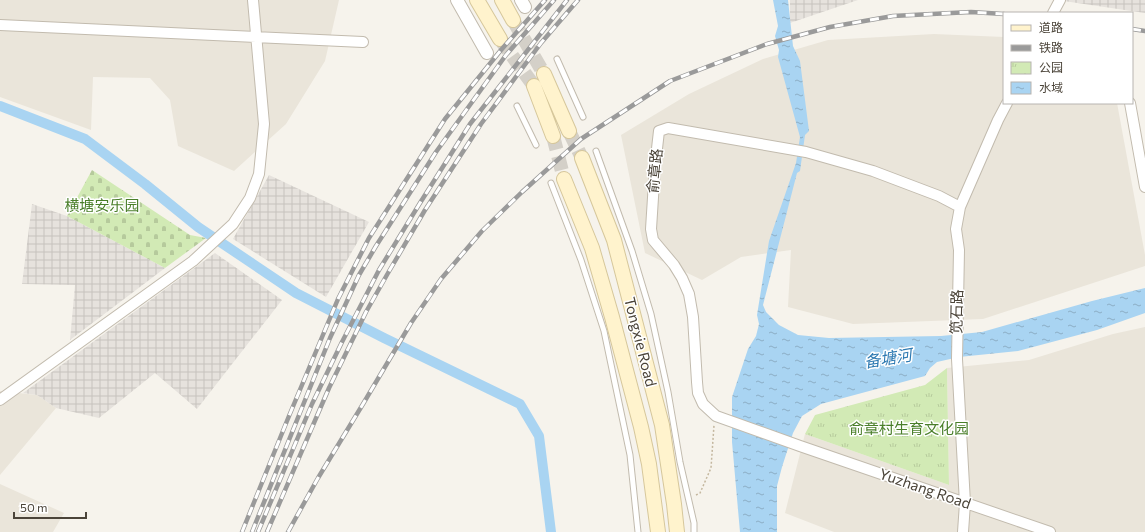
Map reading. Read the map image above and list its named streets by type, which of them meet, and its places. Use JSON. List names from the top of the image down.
{
  "streets": {
    "main road": ["Tongxie Road"],
    "street": ["俞章路", "笕石路", "Yuzhang Road"]
  },
  "crossings": [
    ["俞章路", "笕石路"],
    ["俞章路", "Yuzhang Road"],
    ["笕石路", "Yuzhang Road"]
  ],
  "water": ["备塘河"],
  "parks": ["横塘安乐园", "俞章村生育文化园"],
  "legend": [
    "道路",
    "铁路",
    "公园",
    "水域"
  ],
  "scale_bar": "50 m"
}
